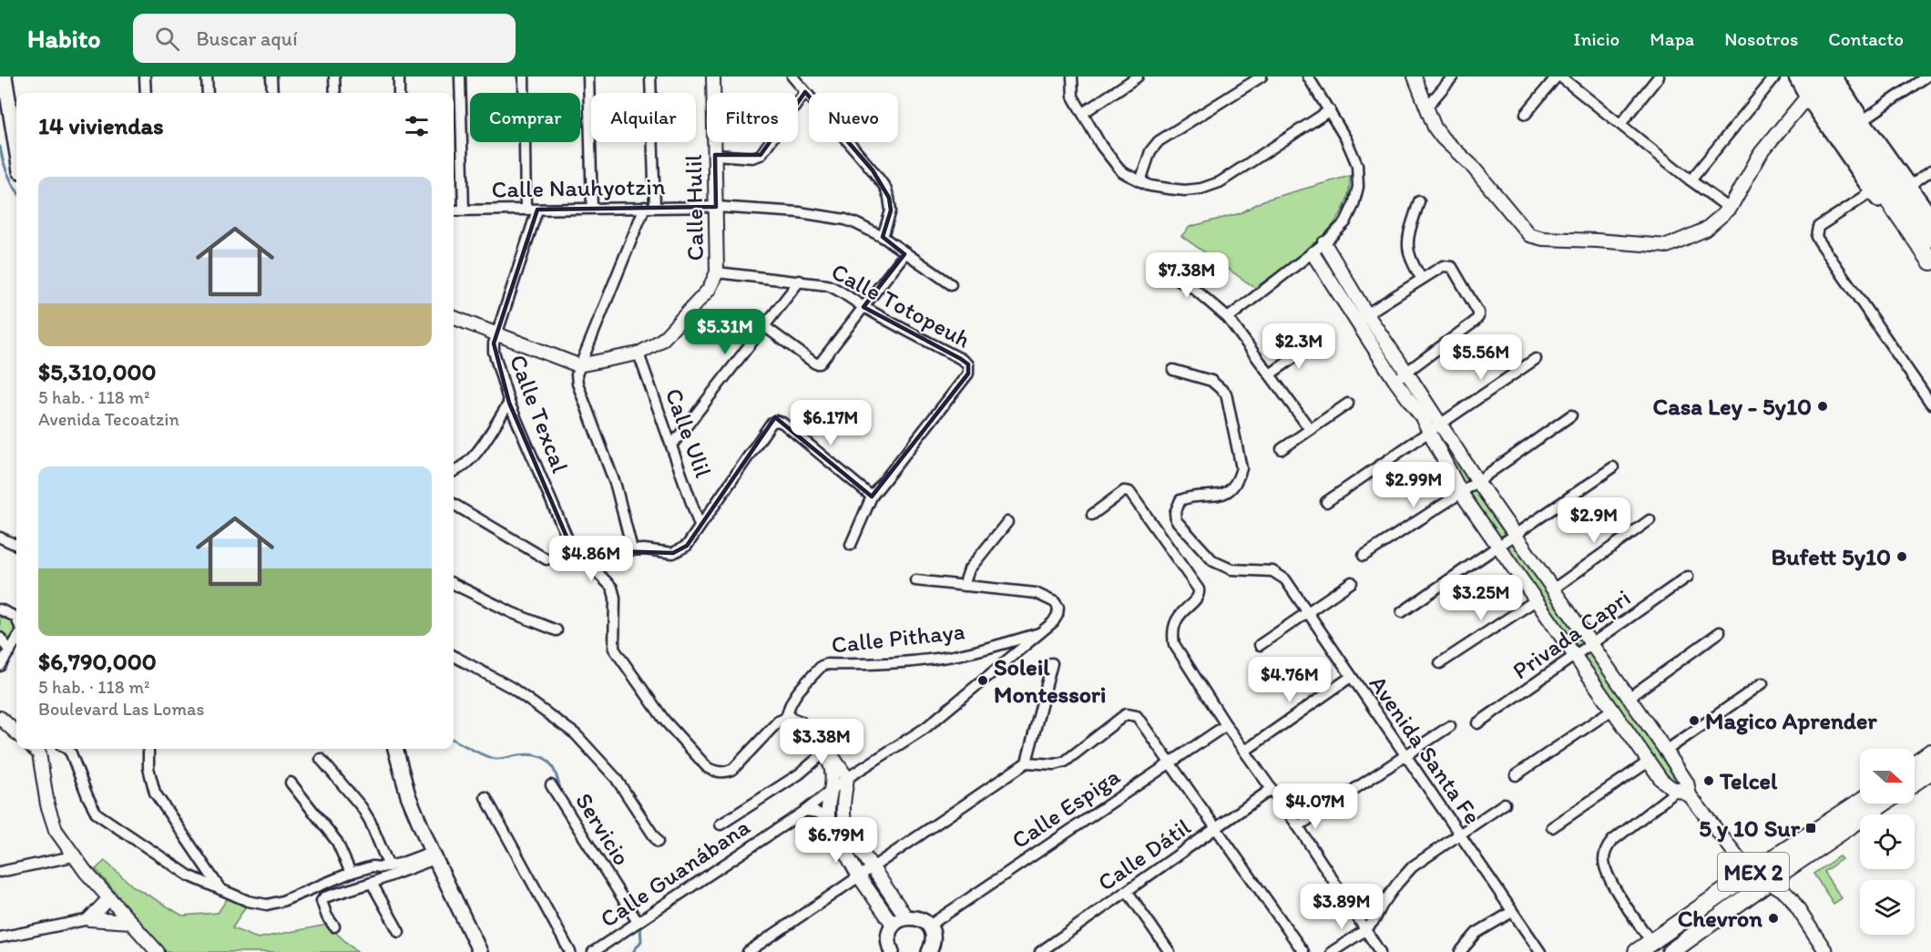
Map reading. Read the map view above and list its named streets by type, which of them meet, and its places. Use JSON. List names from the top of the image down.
{
  "streets": {
    "main road": ["MEX 2"],
    "street": [
      "Calle Nauhyotzin",
      "Calle Hulil",
      "Calle Totopeuh",
      "Calle Texcal",
      "Calle Ulil",
      "Privada Capri",
      "Calle Pithaya",
      "Avenida Santa Fe",
      "Calle Espiga",
      "Servicio",
      "Calle Dátil",
      "Calle Guanábana"
    ]
  },
  "crossings": [
    ["Calle Nauhyotzin", "Calle Hulil"],
    ["Calle Nauhyotzin", "Calle Texcal"],
    ["Calle Hulil", "Calle Totopeuh"],
    ["Calle Texcal", "Calle Pithaya"],
    ["Calle Pithaya", "Calle Guanábana"],
    ["Servicio", "Calle Guanábana"]
  ],
  "places": {
    "other": [
      "Casa Ley - 5y10",
      "Bufett 5y10",
      "Soleil Montessori",
      "Magico Aprender",
      "Telcel",
      "Chevron"
    ],
    "transit": ["5 y 10 Sur"]
  },
  "north": "right",
  "page": {
    "header": "Habito",
    "search": "Buscar aquí",
    "nav": [
      "Inicio",
      "Mapa",
      "Nosotros",
      "Contacto"
    ],
    "chip": [
      "Comprar",
      "Alquilar",
      "Filtros",
      "Nuevo"
    ],
    "heading": "14 viviendas",
    "list": [
      {
        "name": "$5,310,000",
        "note": "5 hab. · 118 m² · Avenida Tecoatzin"
      },
      {
        "name": "$6,790,000",
        "note": "5 hab. · 118 m² · Boulevard Las Lomas"
      }
    ],
    "price": [
      "$7.38M",
      "$5.31M",
      "$2.3M",
      "$5.56M",
      "$6.17M",
      "$2.99M",
      "$2.9M",
      "$4.86M",
      "$3.25M",
      "$4.76M",
      "$3.38M",
      "$4.07M",
      "$6.79M",
      "$3.89M"
    ]
  }
}
